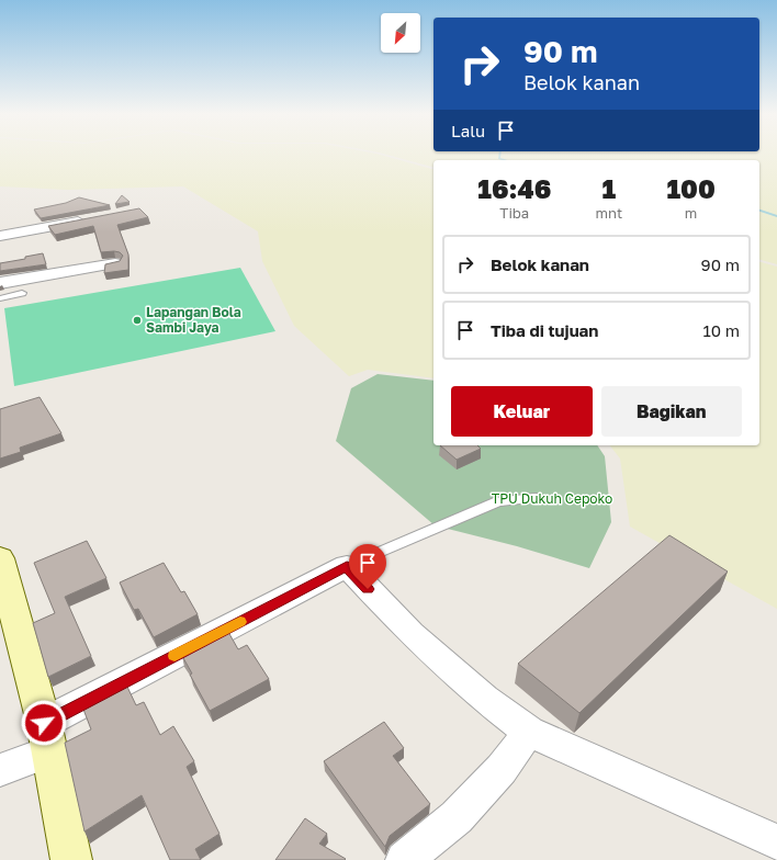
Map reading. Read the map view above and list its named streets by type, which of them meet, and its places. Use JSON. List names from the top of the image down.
{
  "parks": ["TPU Dukuh Cepoko"],
  "places": ["Lapangan Bola Sambi Jaya"],
  "north": "bottom left",
  "page": {
    "turn": ["90 m", "Belok kanan"],
    "then": "Lalu",
    "eta": [
      "16:46",
      "Tiba",
      "1",
      "mnt",
      "100",
      "m"
    ],
    "list": [
      {
        "name": "Belok kanan",
        "value": "90 m"
      },
      {
        "name": "Tiba di tujuan",
        "value": "10 m"
      }
    ],
    "buttons": ["Keluar", "Bagikan"]
  }
}
